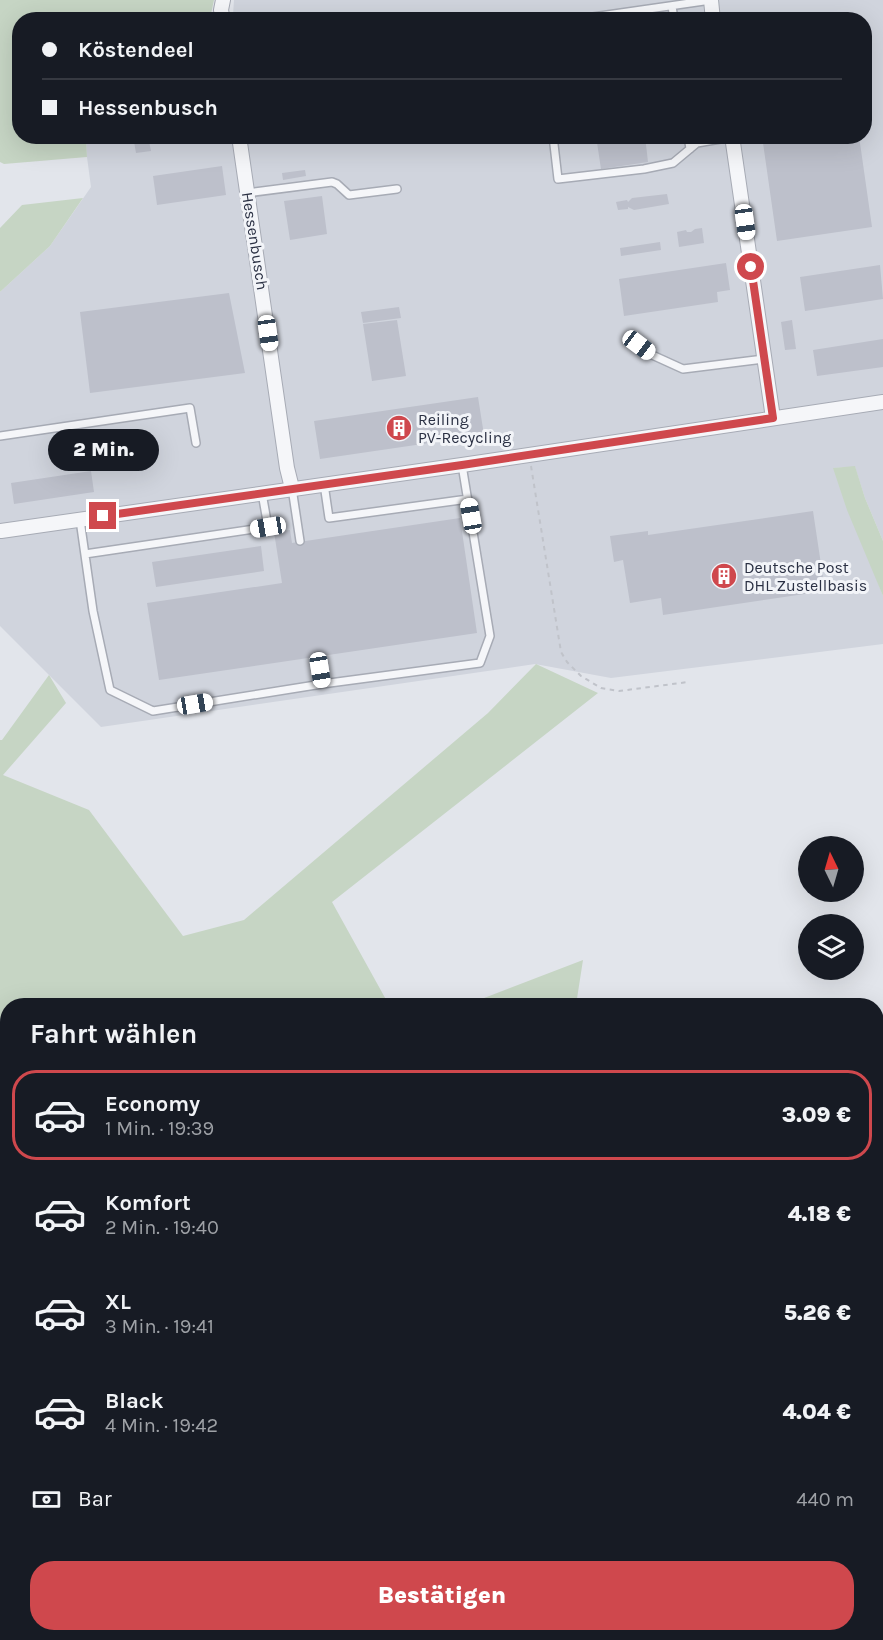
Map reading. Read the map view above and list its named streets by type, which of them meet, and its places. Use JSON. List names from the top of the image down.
{
  "streets": {
    "street": ["Hessenbusch"]
  },
  "places": {
    "building": ["Reiling PV-Recycling", "Deutsche Post DHL Zustellbasis"]
  },
  "north": "top",
  "page": {
    "banner": ["Köstendeel", "Hessenbusch"],
    "bubble": "2 Min.",
    "heading": "Fahrt wählen",
    "list": [
      {
        "name": "Economy",
        "note": "1 Min. · 19:39",
        "value": "3.09 €"
      },
      {
        "name": "Komfort",
        "note": "2 Min. · 19:40",
        "value": "4.18 €"
      },
      {
        "name": "XL",
        "note": "3 Min. · 19:41",
        "value": "5.26 €"
      },
      {
        "name": "Black",
        "note": "4 Min. · 19:42",
        "value": "4.04 €"
      }
    ],
    "pay": ["Bar", "440 m"],
    "buttons": "Bestätigen"
  }
}
